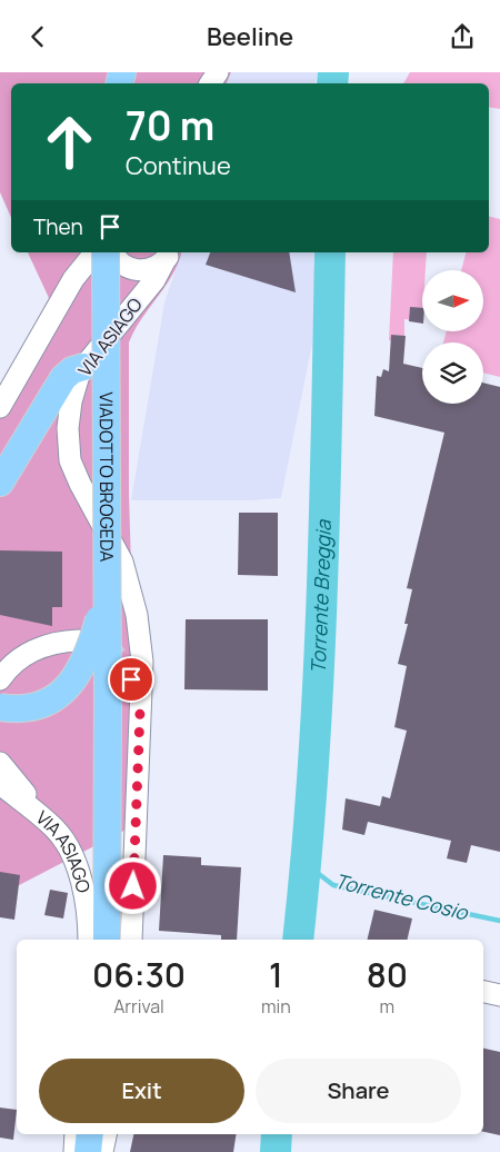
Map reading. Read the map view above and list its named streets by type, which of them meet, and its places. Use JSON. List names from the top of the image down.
{
  "streets": {
    "main road": ["VIADOTTO BROGEDA"],
    "street": ["VIA ASIAGO"]
  },
  "water": ["Torrente Breggia", "Torrente Cosio"],
  "north": "right",
  "page": {
    "header": "Beeline",
    "turn": ["70 m", "Continue"],
    "then": "Then",
    "eta": [
      "06:30",
      "Arrival",
      "1",
      "min",
      "80",
      "m"
    ],
    "buttons": ["Exit", "Share"]
  }
}
